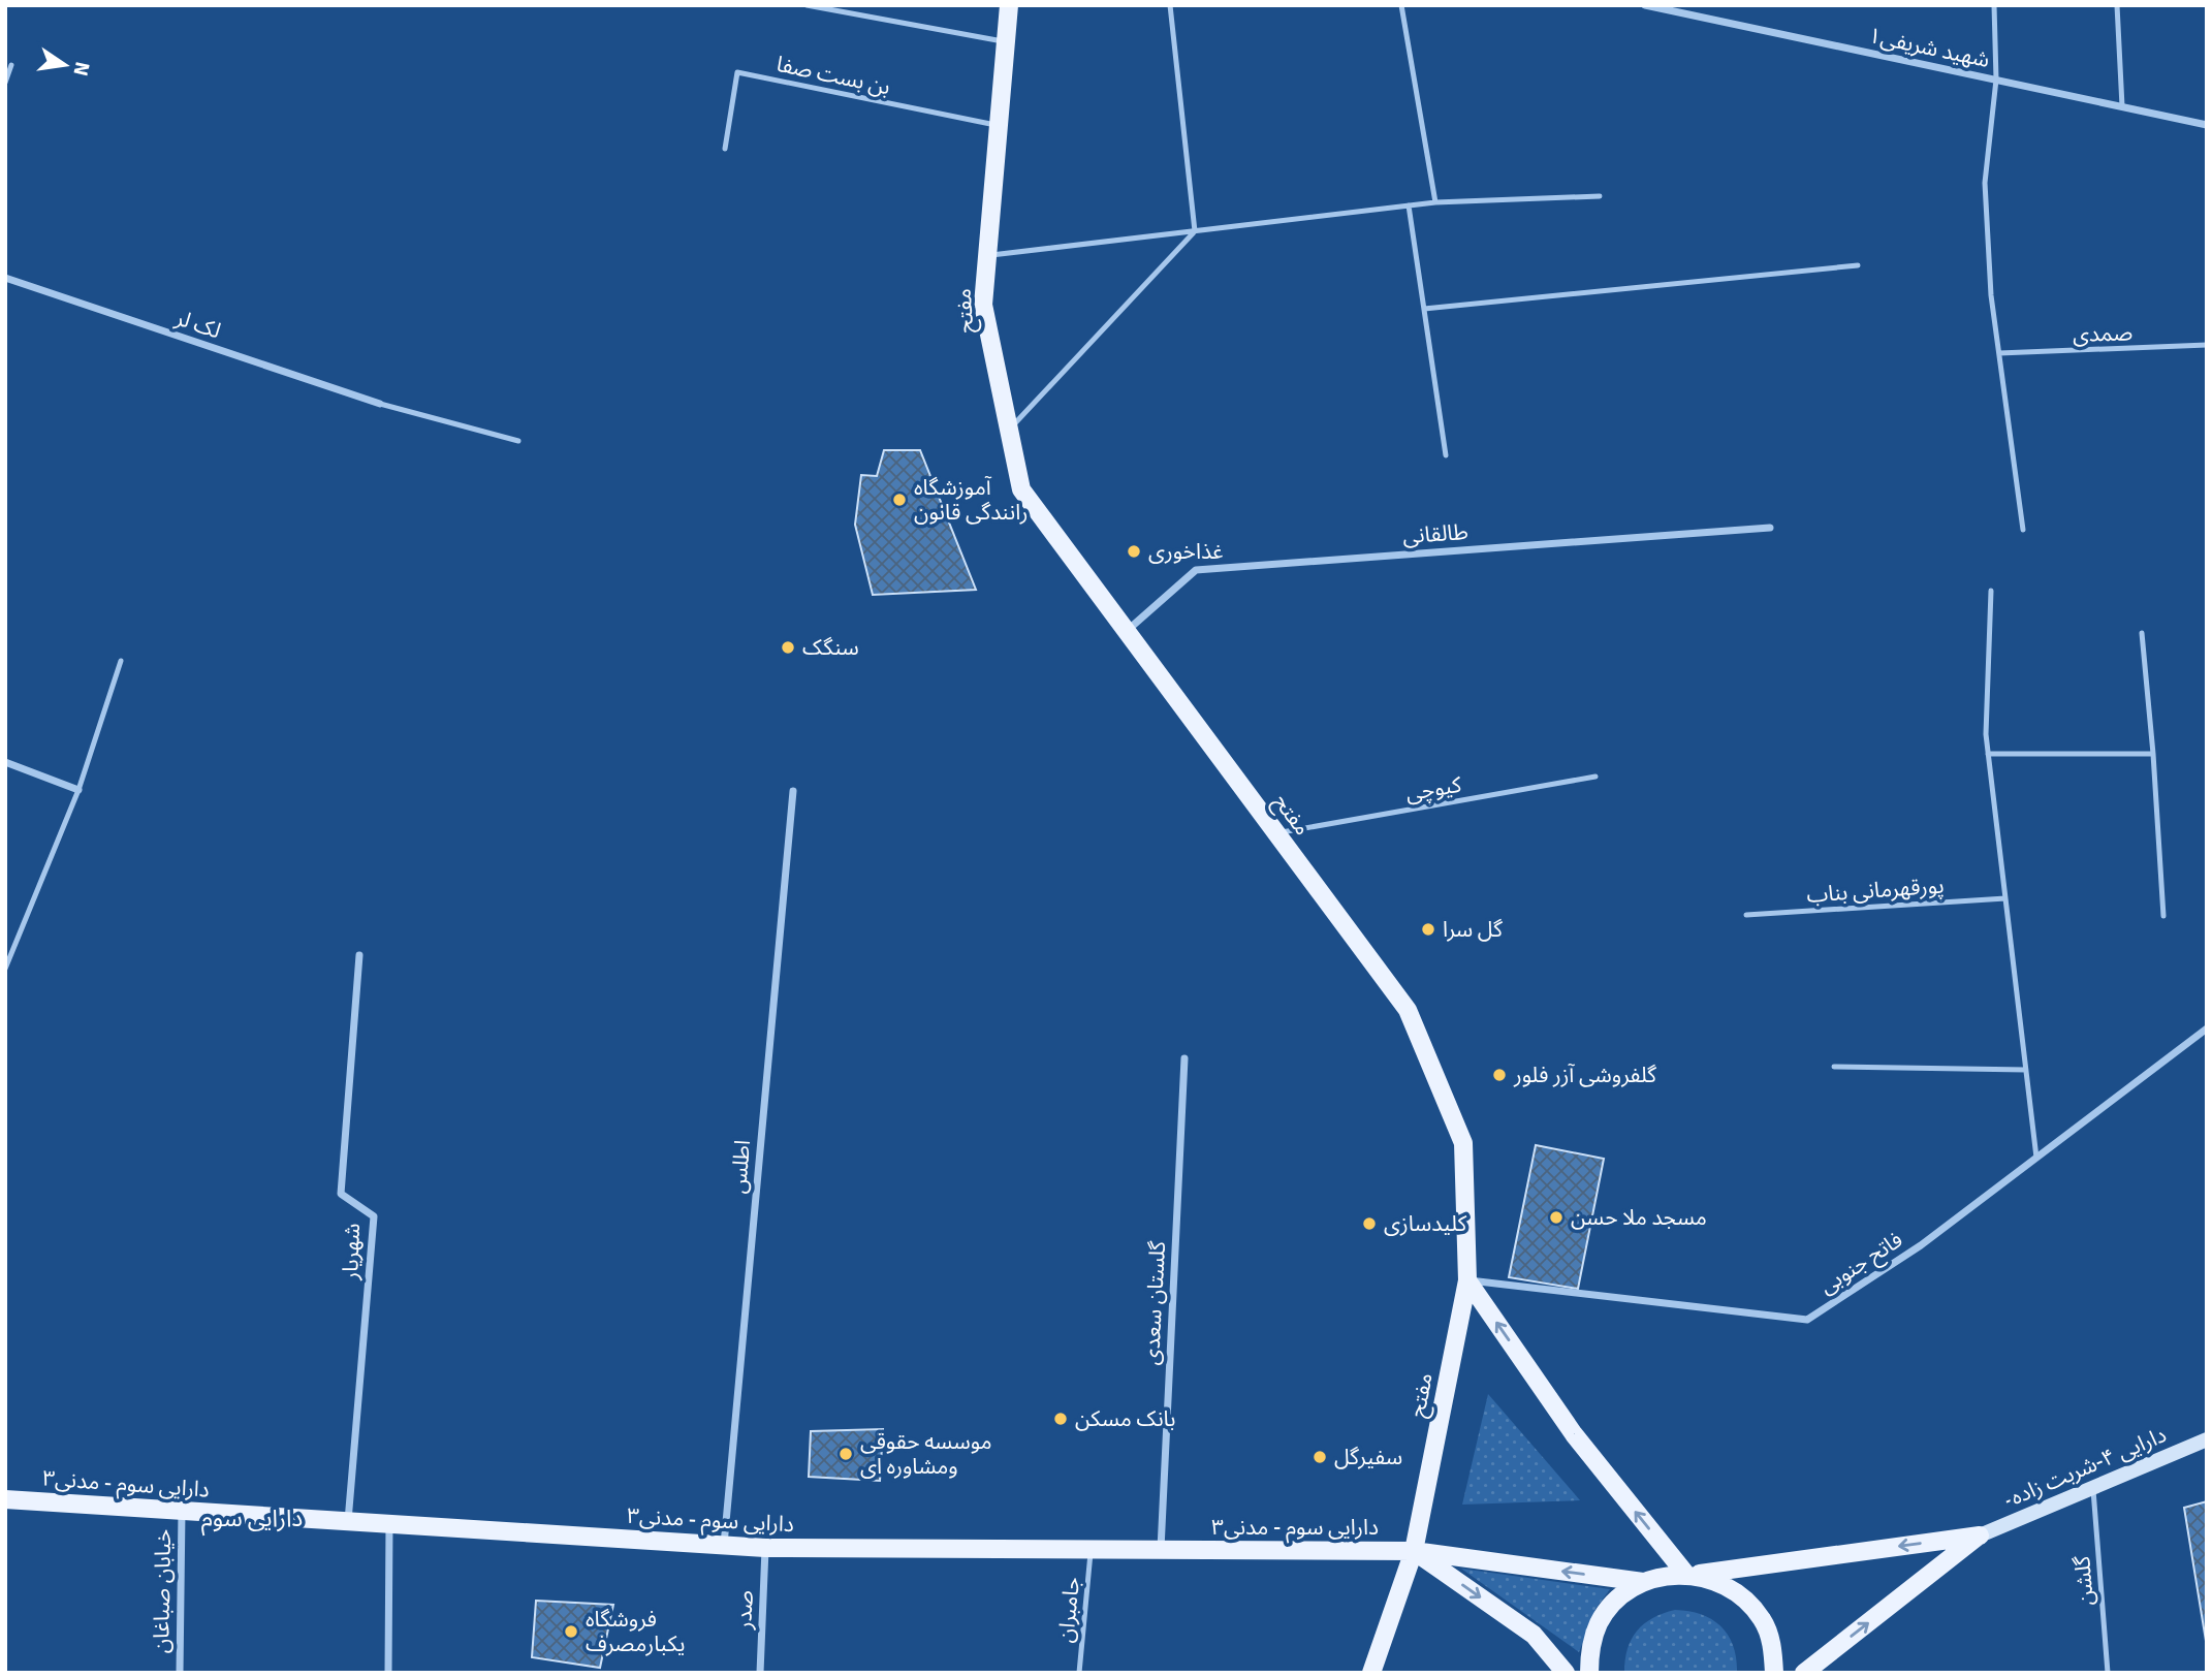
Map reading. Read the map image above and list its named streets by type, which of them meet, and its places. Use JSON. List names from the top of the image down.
{
  "streets": {
    "main road": ["مفتح", "-دارایی ۴-شربت زاده", "دارایی سوم - مدنی۳"],
    "street": [
      "شهید شریفی۱",
      "لک لر",
      "طالقانی",
      "اطلس",
      "شهریار",
      "فاتح جنوبی",
      "گلستان سعدی",
      "خیابان صباغان",
      "صدر"
    ],
    "lane": [
      "بن بست صفا",
      "صمدی",
      "کیوچی",
      "پورقهرمانی بناب",
      "گلشن",
      "جامبران"
    ]
  },
  "crossings": [
    ["بن بست صفا", "مفتح"],
    ["مفتح", "طالقانی"],
    ["مفتح", "کیوچی"],
    ["مفتح", "فاتح جنوبی"],
    ["مفتح", "دارایی سوم - مدنی۳"],
    ["اطلس", "دارایی سوم - مدنی۳"],
    ["شهریار", "دارایی سوم - مدنی۳"],
    ["گلستان سعدی", "دارایی سوم - مدنی۳"],
    ["-دارایی ۴-شربت زاده", "گلشن"],
    ["دارایی سوم - مدنی۳", "خیابان صباغان"],
    ["دارایی سوم - مدنی۳", "صدر"],
    ["دارایی سوم - مدنی۳", "جامبران"]
  ],
  "districts": ["دارایی سوم"],
  "places": [
    "آموزشگاه رانندگی قانون",
    "غذاخوری",
    "سنگک",
    "گل سرا",
    "گلفروشی آزر فلور",
    "مسجد ملا حسن",
    "کلیدسازی",
    "بانک مسکن",
    "موسسه حقوقی ومشاوره ای",
    "سفیرگل",
    "فروشگاه یکبارمصرف"
  ],
  "north": "right"
}
